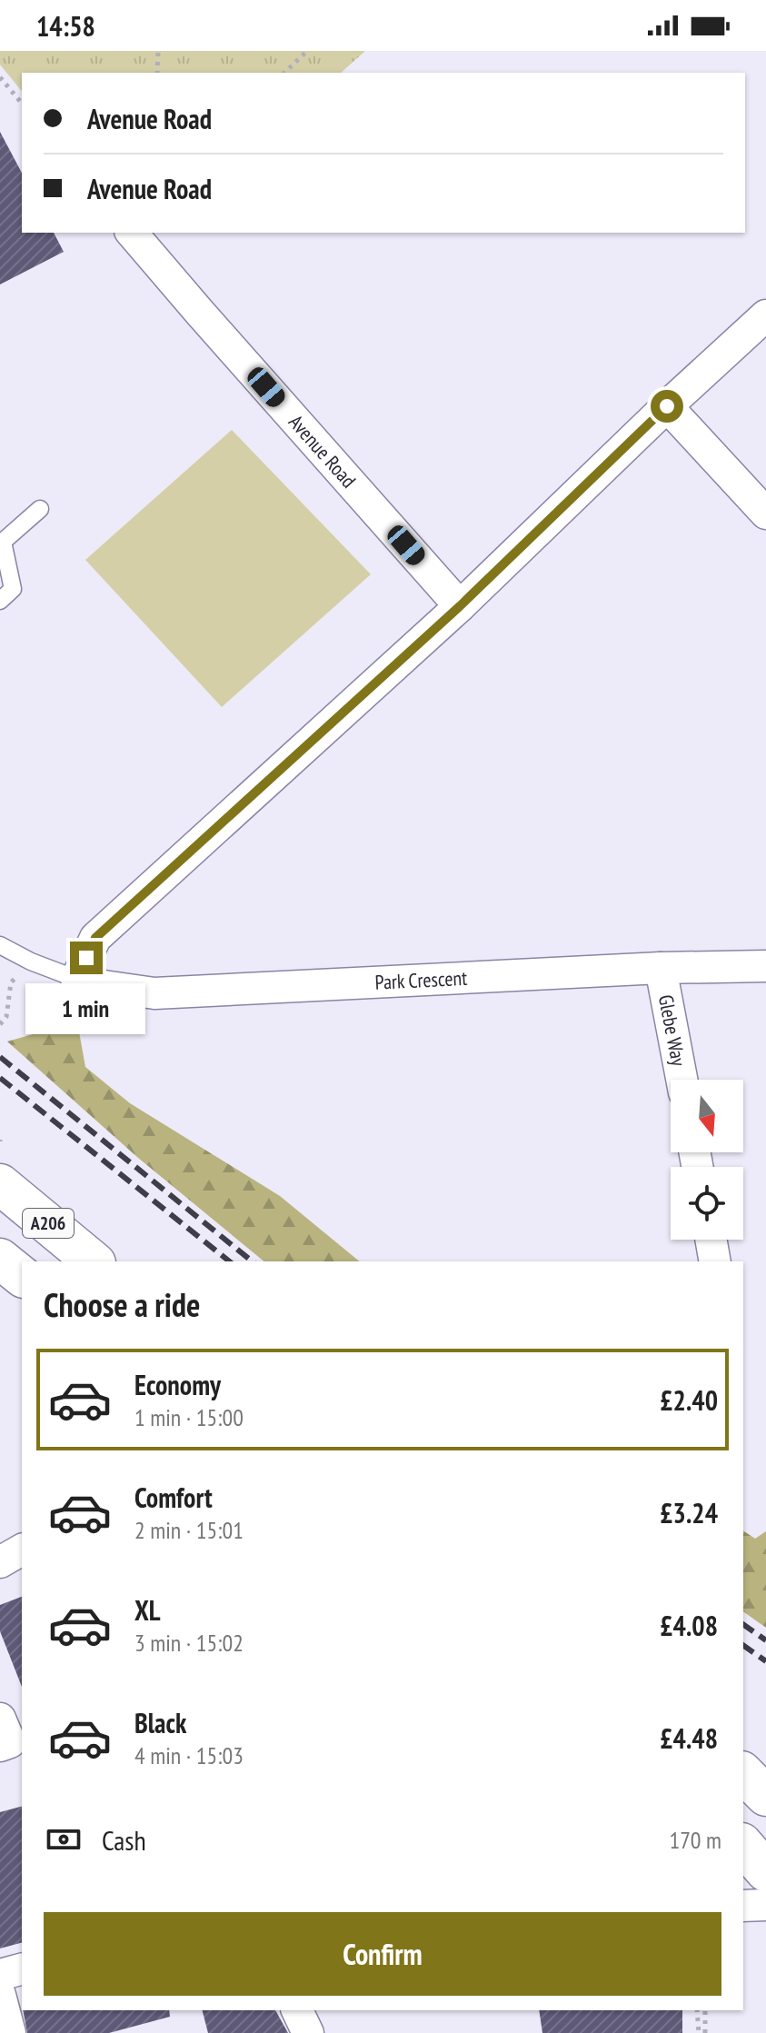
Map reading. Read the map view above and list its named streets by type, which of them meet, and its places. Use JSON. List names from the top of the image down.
{
  "streets": {
    "main road": ["A206"],
    "street": ["Avenue Road", "Park Crescent", "Glebe Way"]
  },
  "crossings": [
    ["Park Crescent", "Glebe Way"]
  ],
  "north": "bottom",
  "page": {
    "status": "14:58",
    "banner": ["Avenue Road", "Avenue Road"],
    "bubble": "1 min",
    "heading": "Choose a ride",
    "list": [
      {
        "name": "Economy",
        "note": "1 min · 15:00",
        "value": "£2.40"
      },
      {
        "name": "Comfort",
        "note": "2 min · 15:01",
        "value": "£3.24"
      },
      {
        "name": "XL",
        "note": "3 min · 15:02",
        "value": "£4.08"
      },
      {
        "name": "Black",
        "note": "4 min · 15:03",
        "value": "£4.48"
      }
    ],
    "pay": ["Cash", "170 m"],
    "buttons": "Confirm"
  }
}
